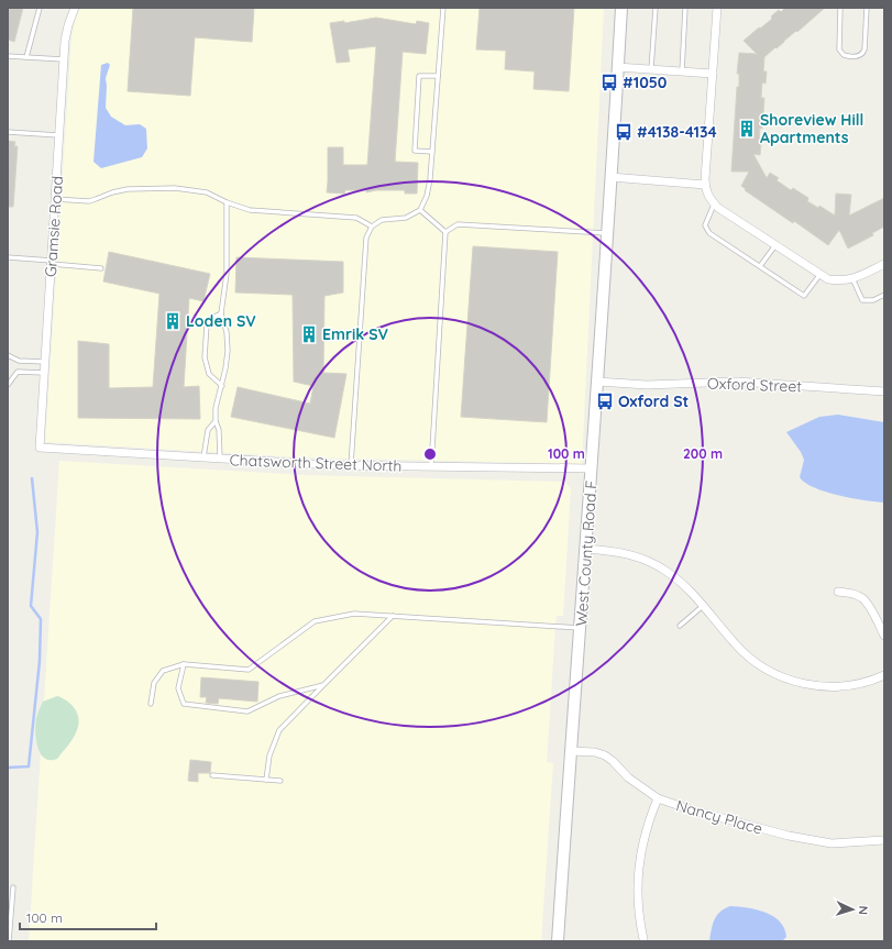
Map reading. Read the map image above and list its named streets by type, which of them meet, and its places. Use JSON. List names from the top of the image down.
{
  "streets": {
    "street": [
      "Gramsie Road",
      "Oxford Street",
      "Chatsworth Street North",
      "West County Road F",
      "Nancy Place"
    ]
  },
  "crossings": [
    ["Gramsie Road", "Chatsworth Street North"],
    ["Oxford Street", "West County Road F"],
    ["Chatsworth Street North", "West County Road F"],
    ["West County Road F", "Nancy Place"]
  ],
  "places": {
    "bus stop": ["#1050", "#4138-4134", "Oxford St"],
    "building": ["Shoreview Hill Apartments", "Loden SV", "Emrik SV"]
  },
  "scale_bar": "100 m",
  "north": "right",
  "rings": ["100 m", "200 m"]
}
